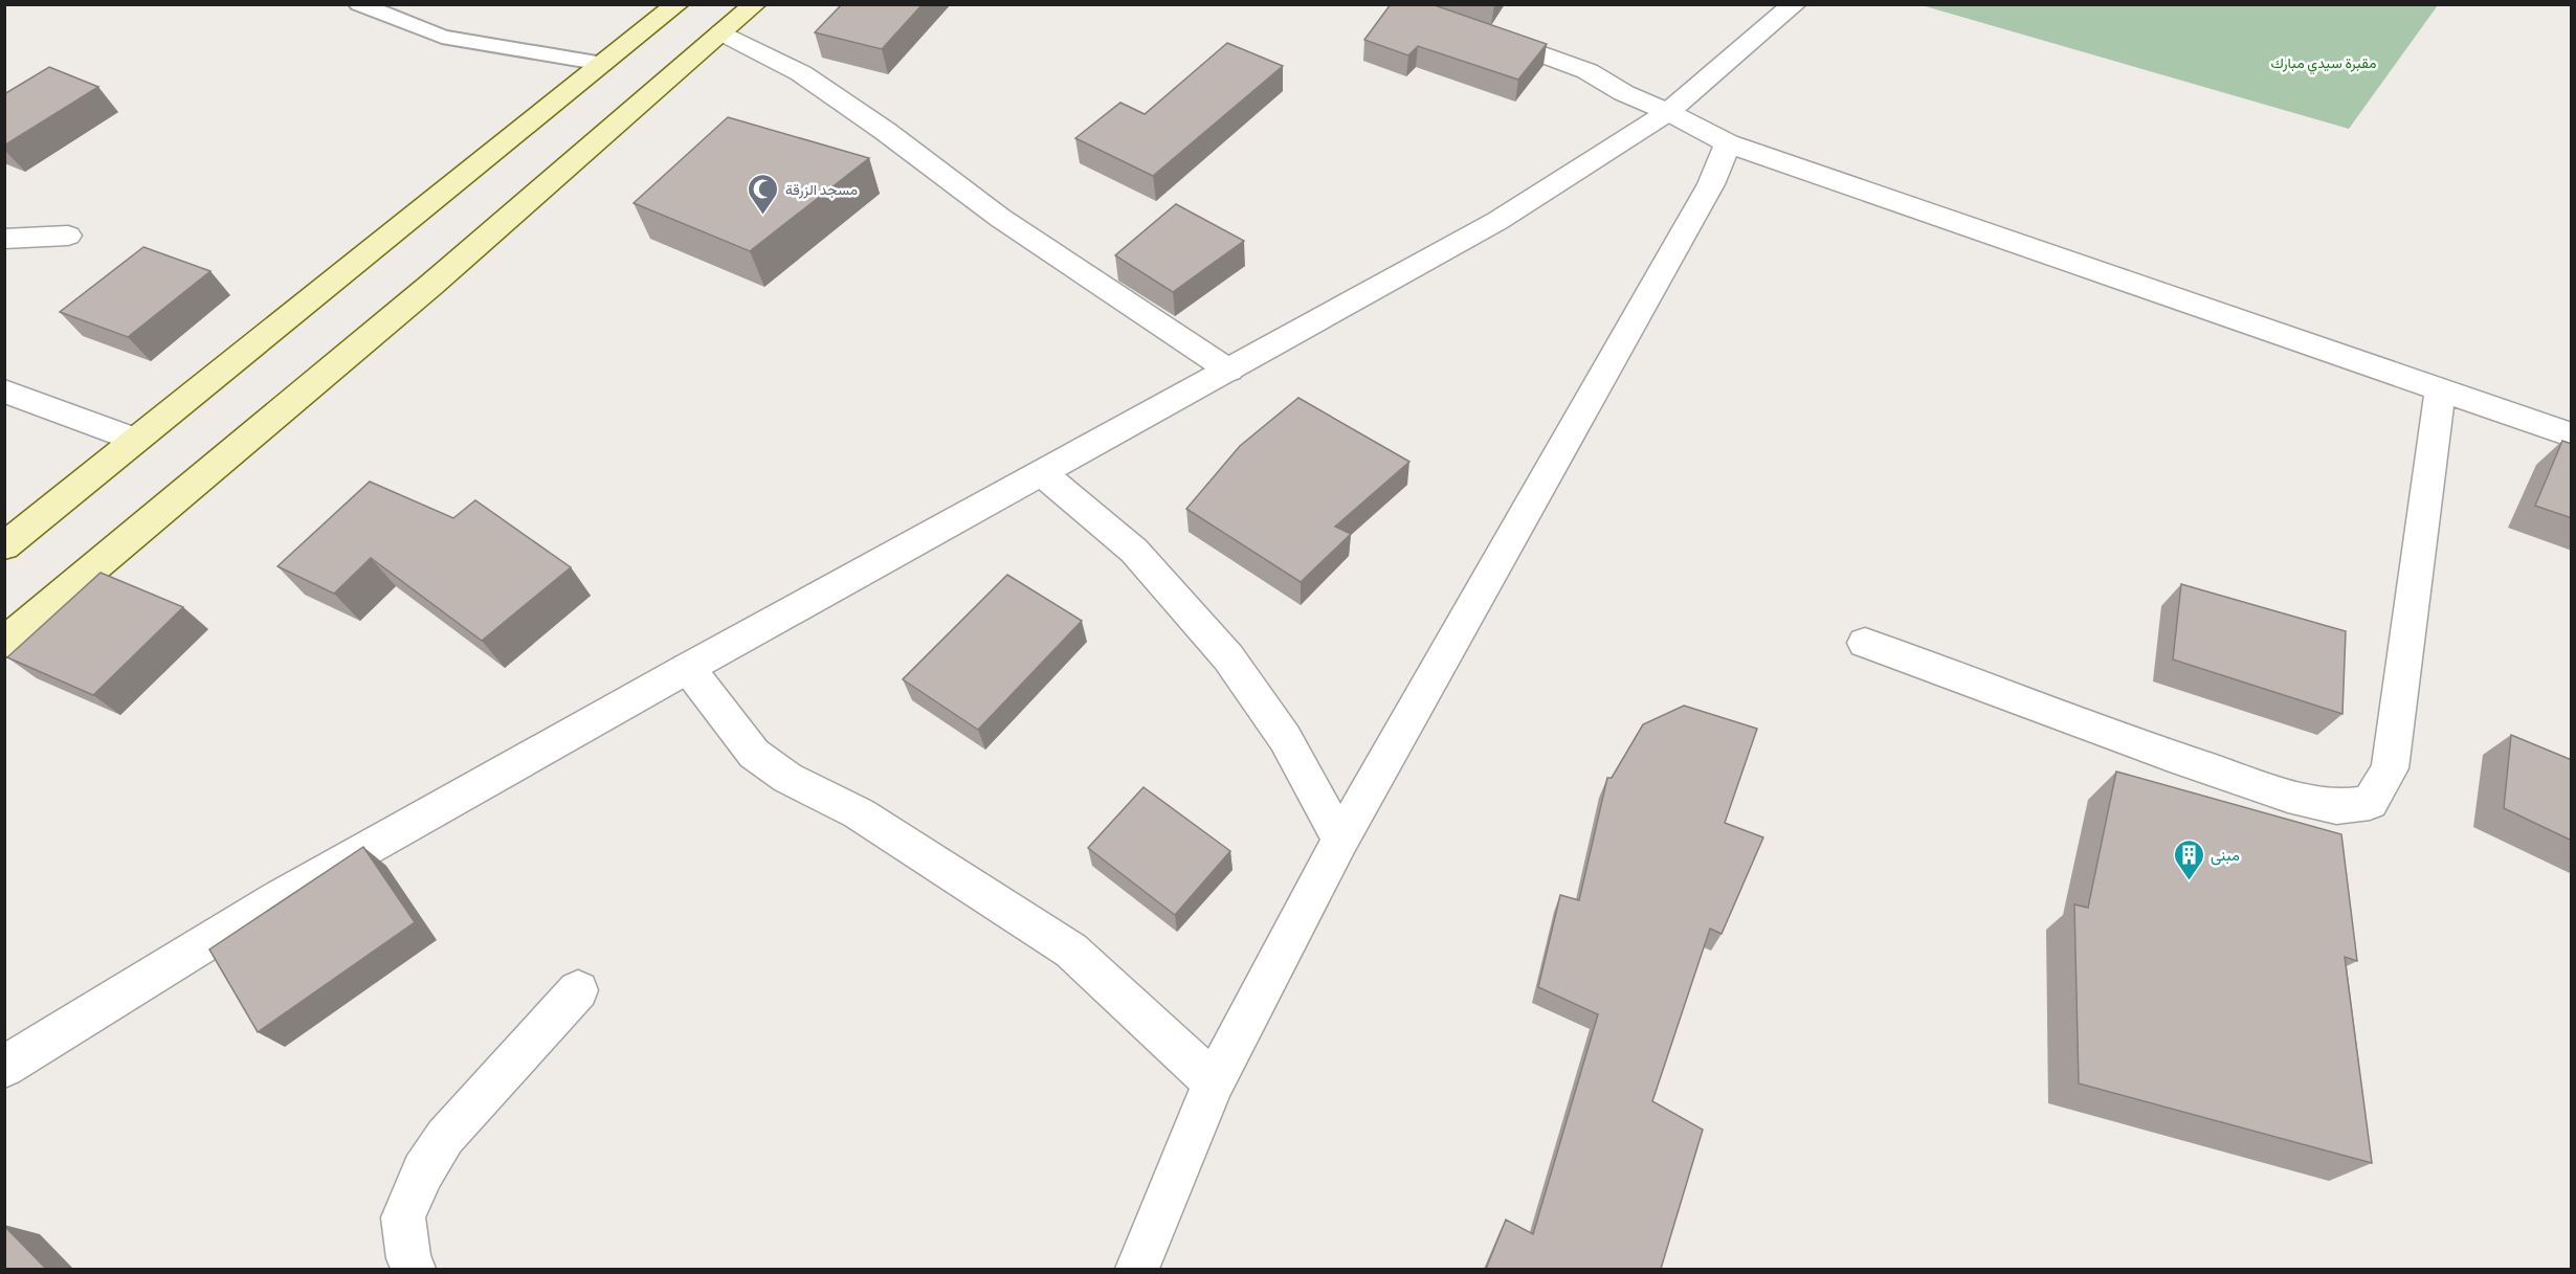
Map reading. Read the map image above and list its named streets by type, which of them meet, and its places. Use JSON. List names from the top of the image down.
{
  "parks": ["مقبرة سيدي مبارك"],
  "places": {
    "mosque": ["مسجد الزرقة"],
    "building": ["مبنى"]
  }
}
